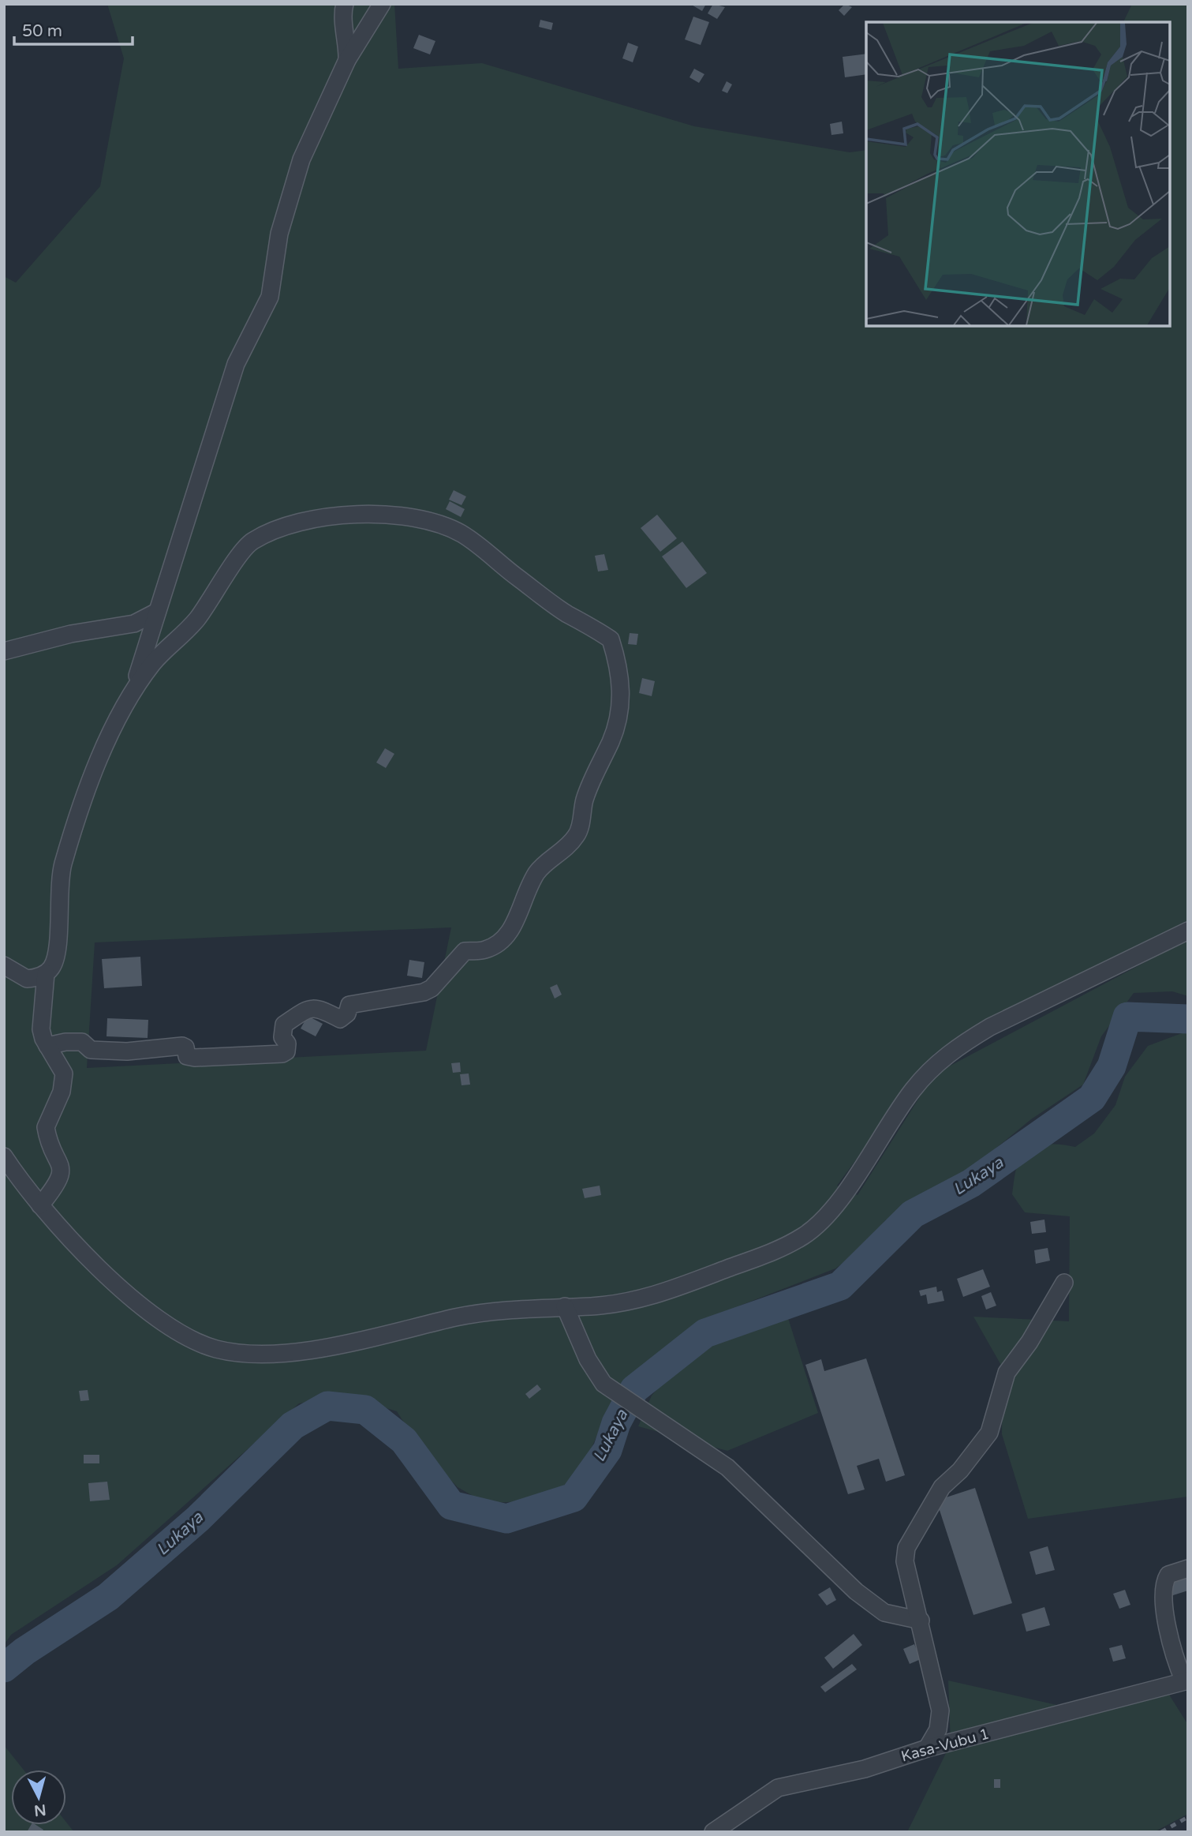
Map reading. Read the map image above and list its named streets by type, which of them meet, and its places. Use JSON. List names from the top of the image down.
{
  "streets": {
    "street": ["Kasa-Vubu 1"]
  },
  "water": ["Lukaya"],
  "scale_bar": "50 m",
  "north": "bottom"
}
